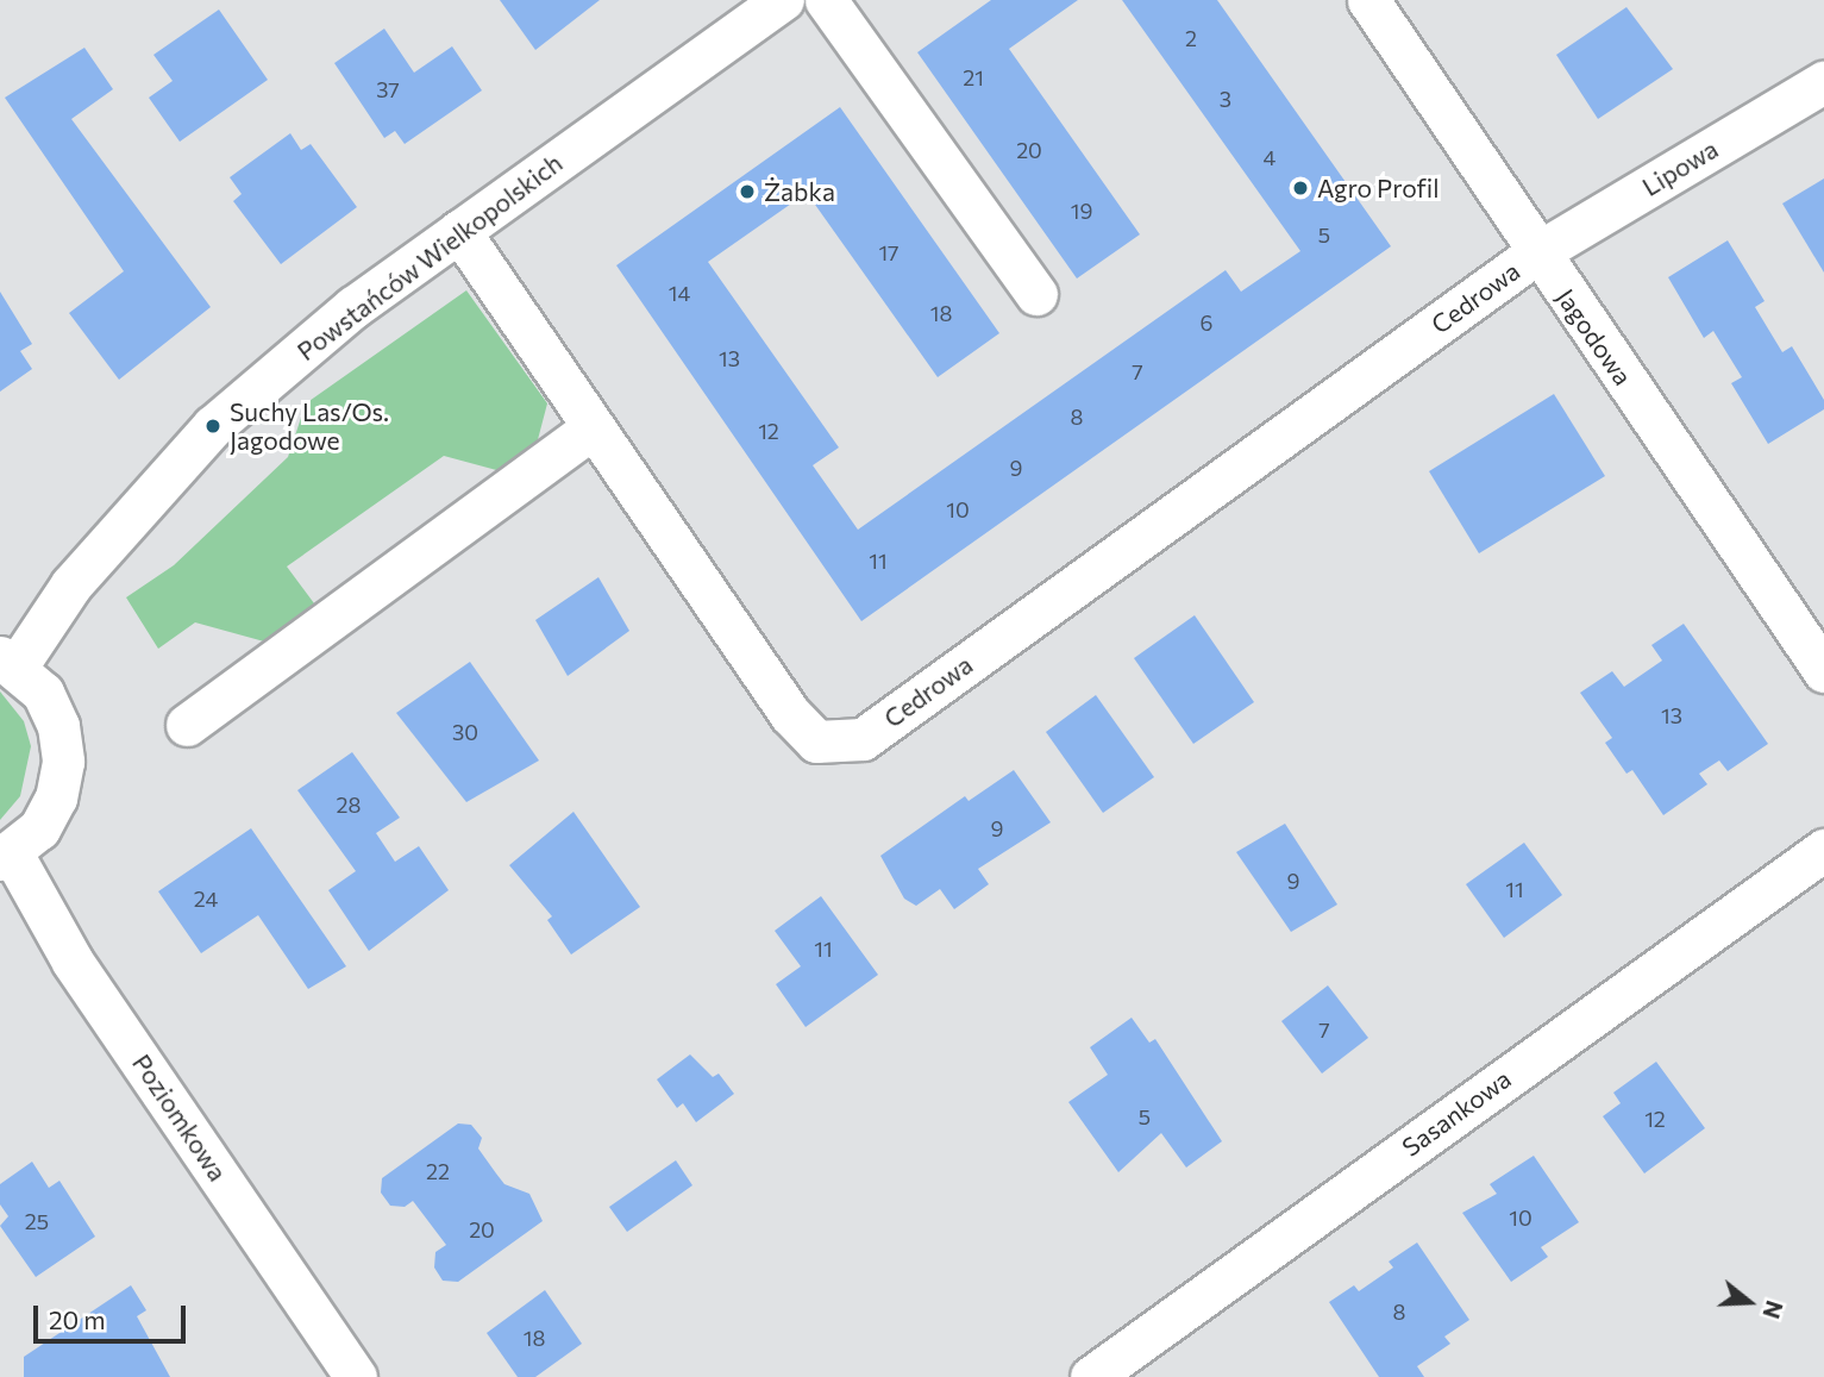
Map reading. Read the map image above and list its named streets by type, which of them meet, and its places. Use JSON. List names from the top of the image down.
{
  "streets": {
    "street": [
      "Lipowa",
      "Powstańców Wielkopolskich",
      "Cedrowa",
      "Jagodowa",
      "Sasankowa",
      "Poziomkowa"
    ]
  },
  "crossings": [
    ["Lipowa", "Cedrowa"],
    ["Lipowa", "Jagodowa"],
    ["Powstańców Wielkopolskich", "Cedrowa"],
    ["Cedrowa", "Jagodowa"]
  ],
  "places": ["Agro Profil", "Żabka", "Suchy Las/Os. Jagodowe"],
  "house_numbers": [
    "2",
    "21",
    "37",
    "3",
    "20",
    "4",
    "19",
    "5",
    "17",
    "14",
    "18",
    "6",
    "13",
    "7",
    "8",
    "12",
    "9",
    "10",
    "11",
    "13",
    "30",
    "28",
    "9",
    "9",
    "11",
    "24",
    "11",
    "7",
    "5",
    "12",
    "22",
    "10",
    "25",
    "20",
    "8",
    "18"
  ],
  "scale_bar": "20 m",
  "north": "right"
}
